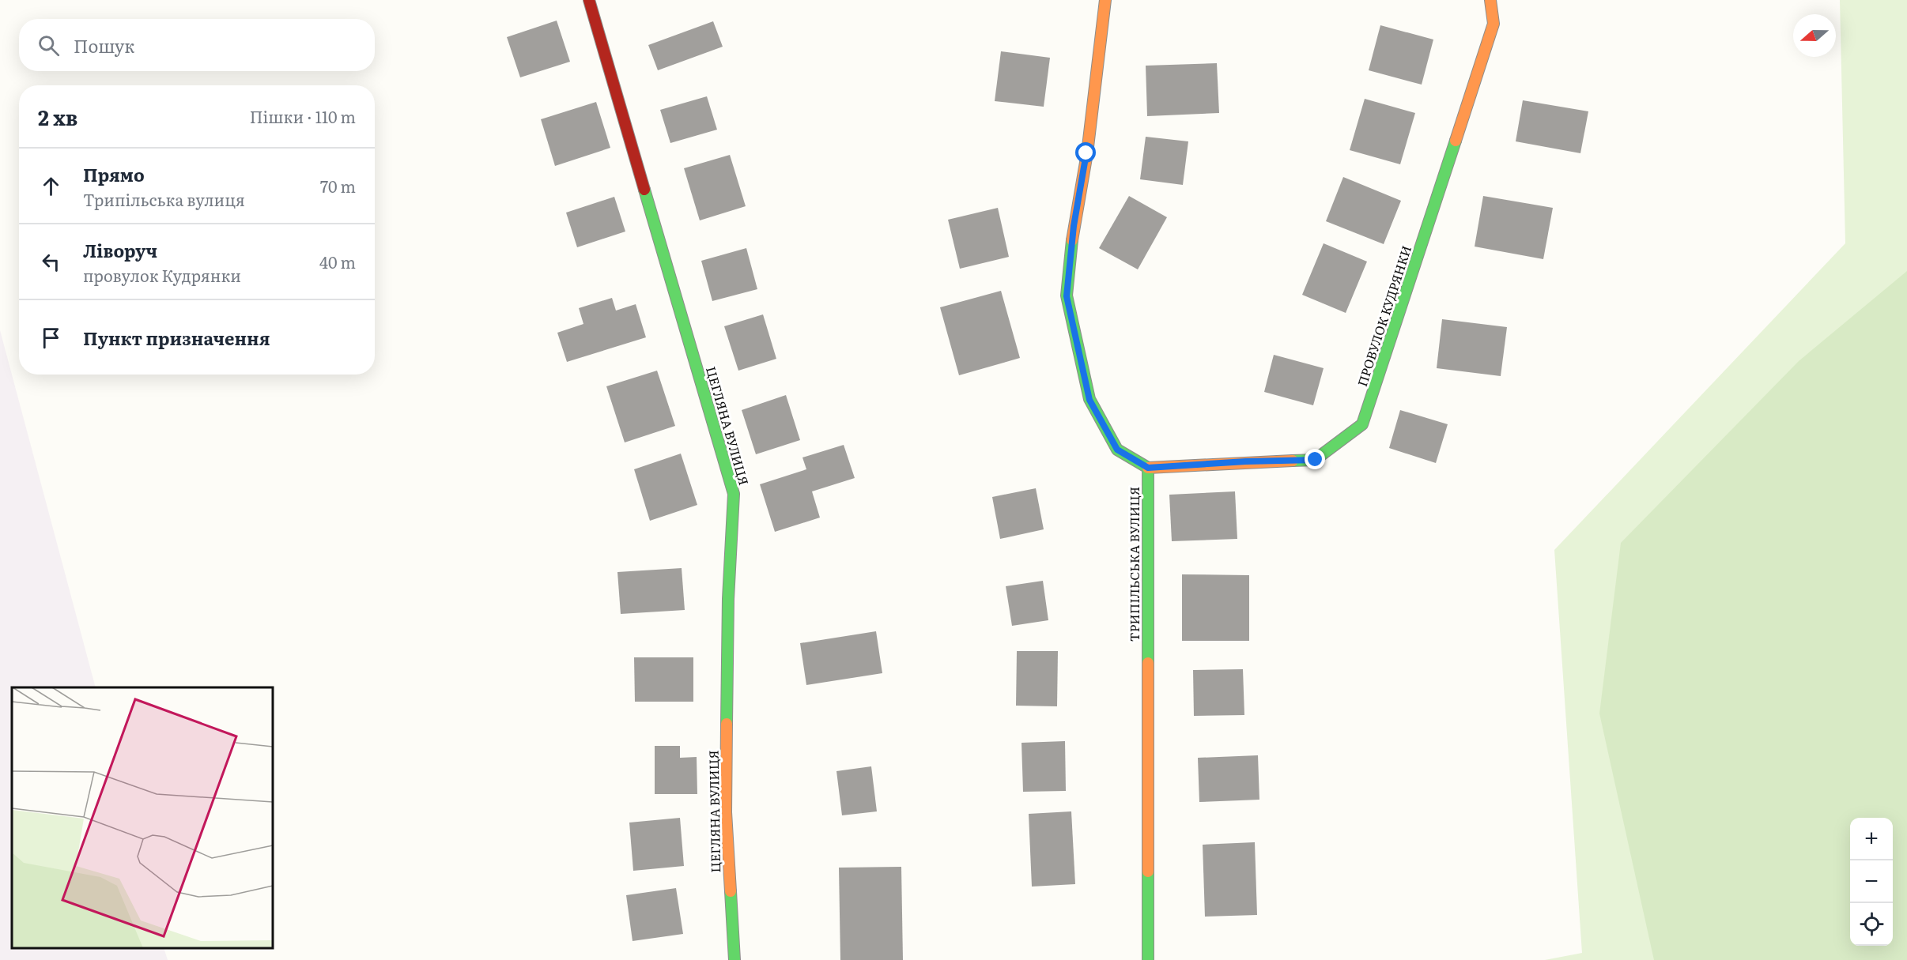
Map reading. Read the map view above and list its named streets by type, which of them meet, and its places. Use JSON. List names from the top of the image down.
{
  "streets": {
    "street": ["ПРОВУЛОК КУДРЯНКИ", "ЦЕГЛЯНА ВУЛИЦЯ", "ТРИПІЛЬСЬКА ВУЛИЦЯ"]
  },
  "crossings": [
    ["ПРОВУЛОК КУДРЯНКИ", "ТРИПІЛЬСЬКА ВУЛИЦЯ"]
  ],
  "north": "left",
  "page": {
    "search": "Пошук",
    "heading": ["2 хв", "Пішки · 110 m"],
    "list": [
      ["Прямо", "Трипільська вулиця", "70 m"],
      ["Ліворуч", "провулок Кудрянки", "40 m"],
      "Пункт призначення"
    ],
    "map_buttons": ["+", "−"]
  }
}
